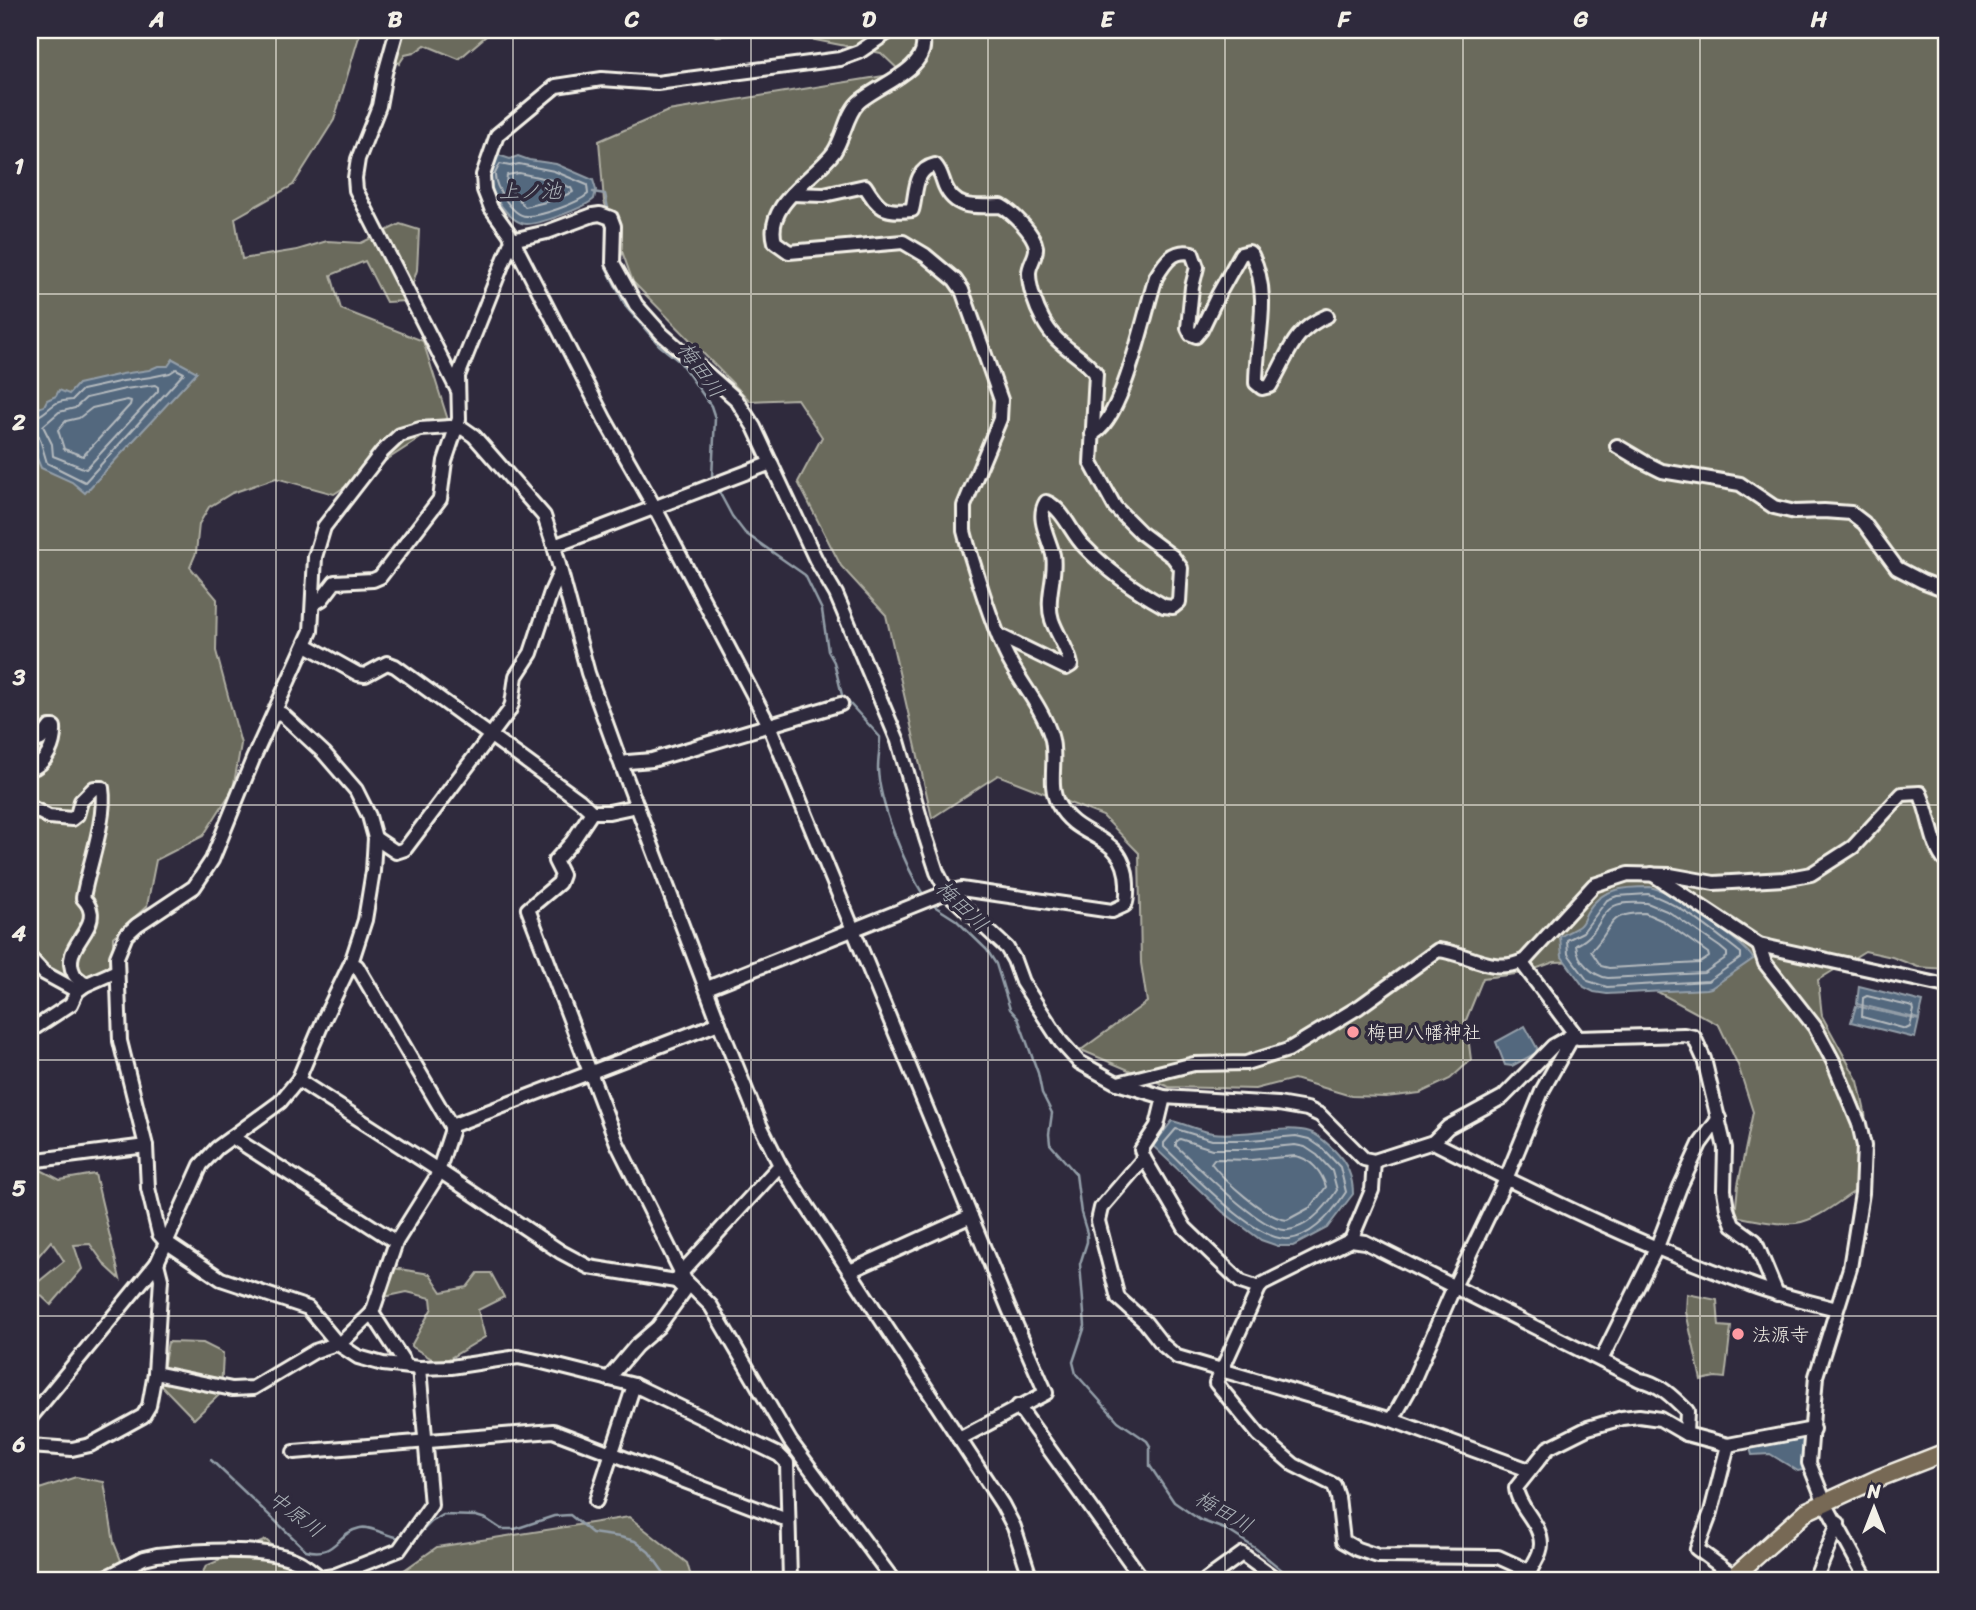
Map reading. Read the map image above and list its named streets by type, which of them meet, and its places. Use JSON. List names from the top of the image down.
{
  "water": ["上ノ池", "梅田川", "中原川"],
  "places": ["梅田八幡神社", "法源寺"],
  "north": "top",
  "grid": {
    "columns": [
      "A",
      "B",
      "C",
      "D",
      "E",
      "F",
      "G",
      "H"
    ],
    "rows": [
      "1",
      "2",
      "3",
      "4",
      "5",
      "6"
    ]
  }
}
